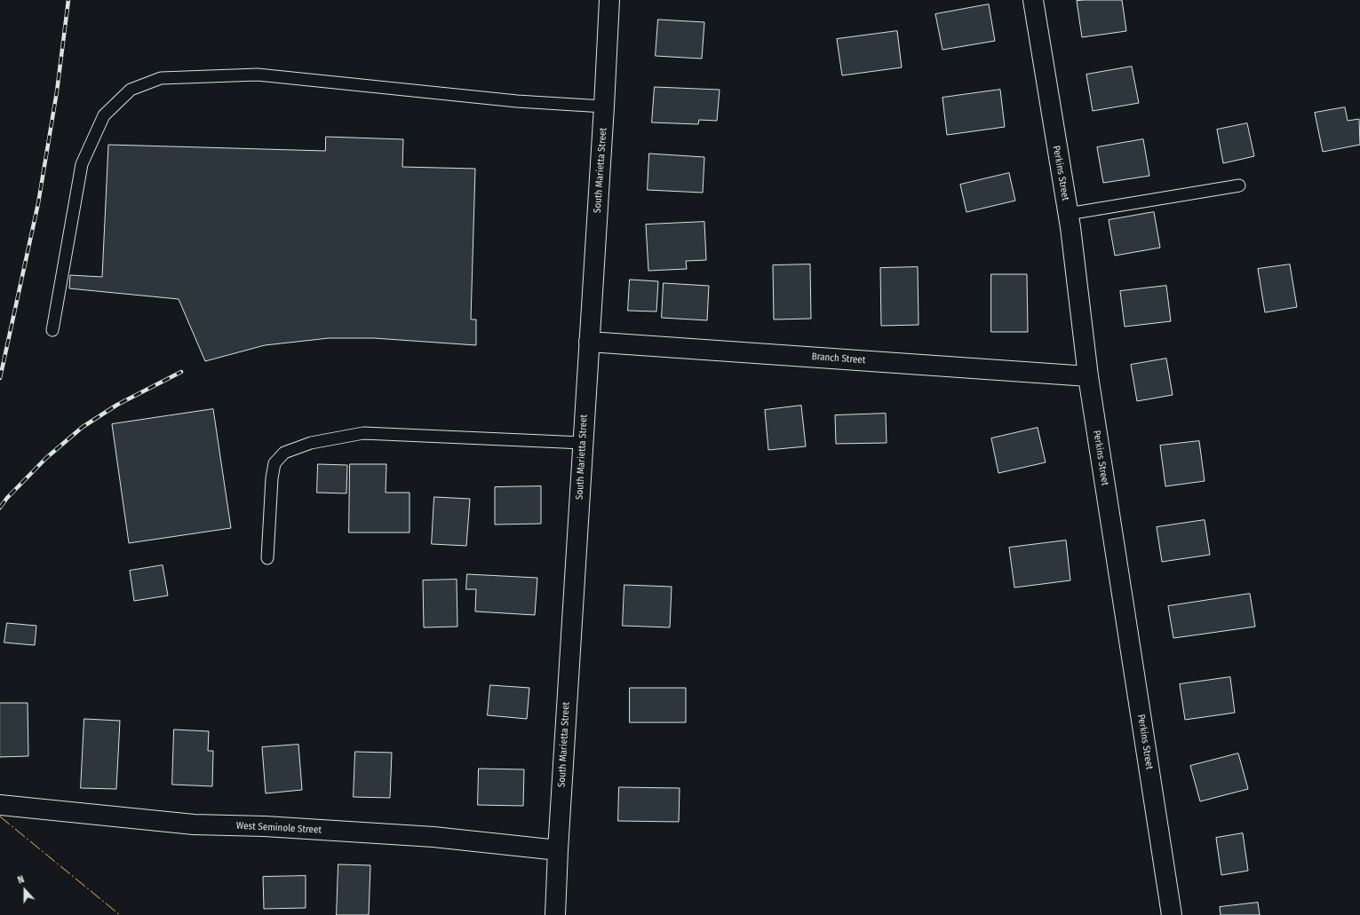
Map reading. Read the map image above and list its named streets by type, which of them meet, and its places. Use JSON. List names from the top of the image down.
{
  "streets": {
    "street": [
      "South Marietta Street",
      "Perkins Street",
      "Branch Street",
      "West Seminole Street"
    ]
  },
  "crossings": [
    ["South Marietta Street", "Branch Street"],
    ["South Marietta Street", "West Seminole Street"],
    ["Perkins Street", "Branch Street"]
  ],
  "north": "top"
}
